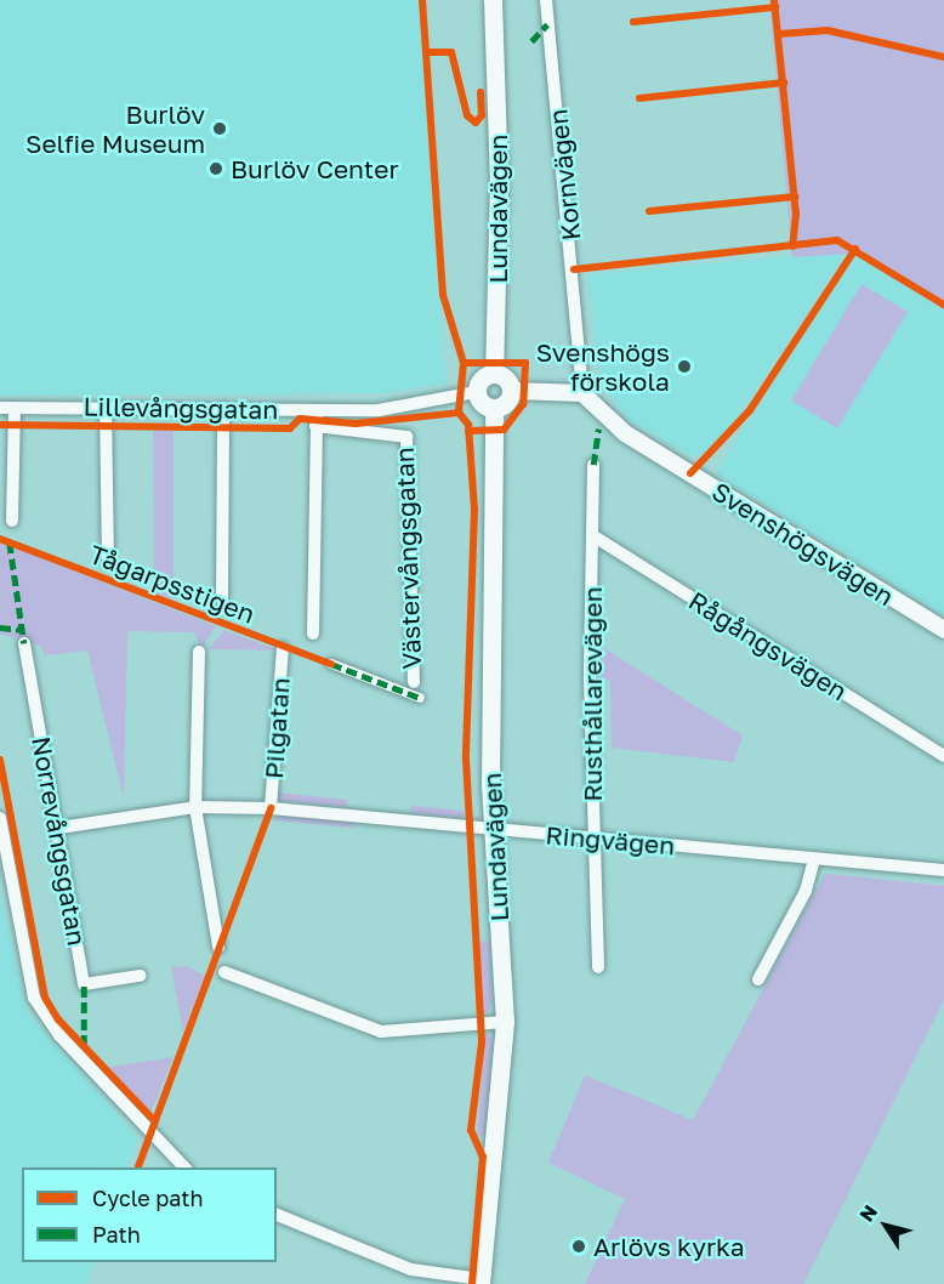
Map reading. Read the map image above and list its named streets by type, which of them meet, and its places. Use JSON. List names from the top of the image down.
{
  "streets": {
    "main road": ["Lundavägen"],
    "street": [
      "Kornvägen",
      "Lillevångsgatan",
      "Svenshögsvägen",
      "Västervångsgatan",
      "Rågångsvägen",
      "Rusthållarevägen",
      "Pilgatan",
      "Ringvägen",
      "Norrevångsgatan"
    ],
    "cycle path": ["Tågarpsstigen"]
  },
  "crossings": [
    ["Kornvägen", "Svenshögsvägen"],
    ["Lundavägen", "Lillevångsgatan"],
    ["Lundavägen", "Ringvägen"],
    ["Rågångsvägen", "Rusthållarevägen"],
    ["Rusthållarevägen", "Ringvägen"],
    ["Pilgatan", "Ringvägen"],
    ["Ringvägen", "Norrevångsgatan"]
  ],
  "places": [
    "Burlöv Selfie Museum",
    "Burlöv Center",
    "Svenshögs förskola",
    "Arlövs kyrka"
  ],
  "legend": ["Cycle path", "Path"],
  "north": "top left"
}
